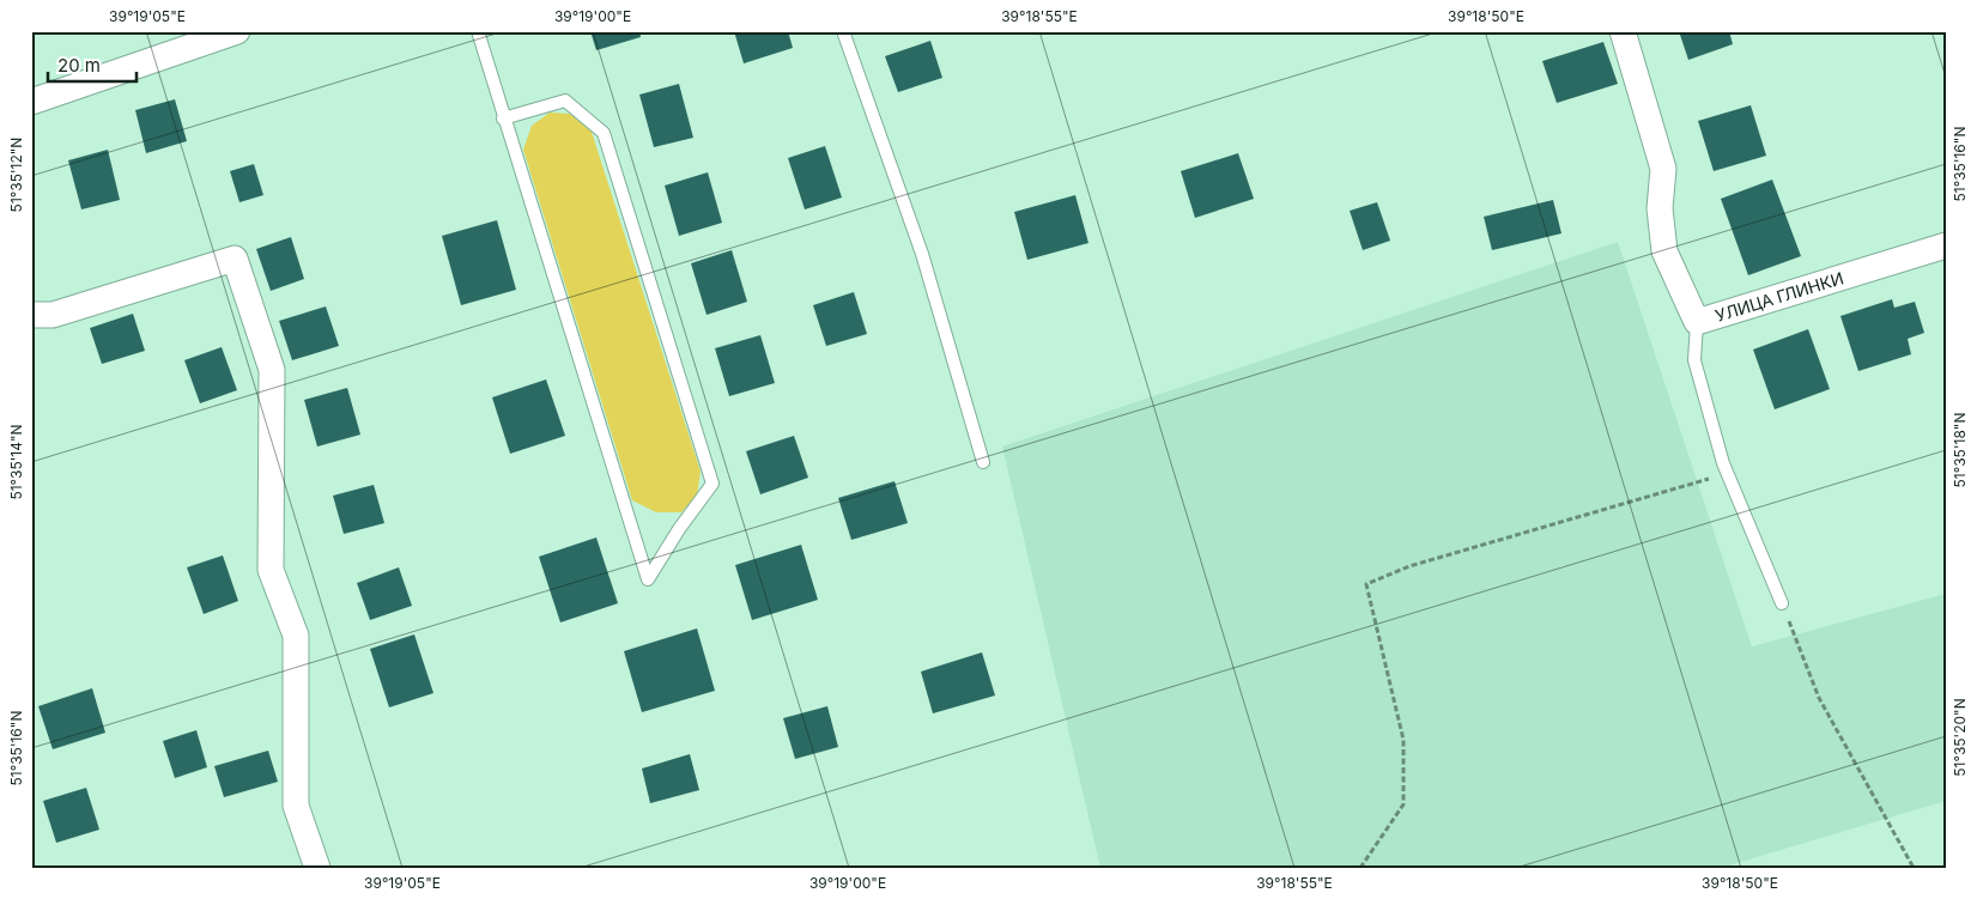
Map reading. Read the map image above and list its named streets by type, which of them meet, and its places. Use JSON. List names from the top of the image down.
{
  "streets": {
    "street": ["УЛИЦА ГЛИНКИ"]
  },
  "scale_bar": "20 m",
  "coordinates": [
    "39°19'05\"E",
    "39°19'00\"E",
    "39°18'55\"E",
    "39°18'50\"E",
    "51°35'16\"N",
    "51°35'12\"N",
    "51°35'18\"N",
    "51°35'14\"N",
    "51°35'20\"N"
  ]
}
